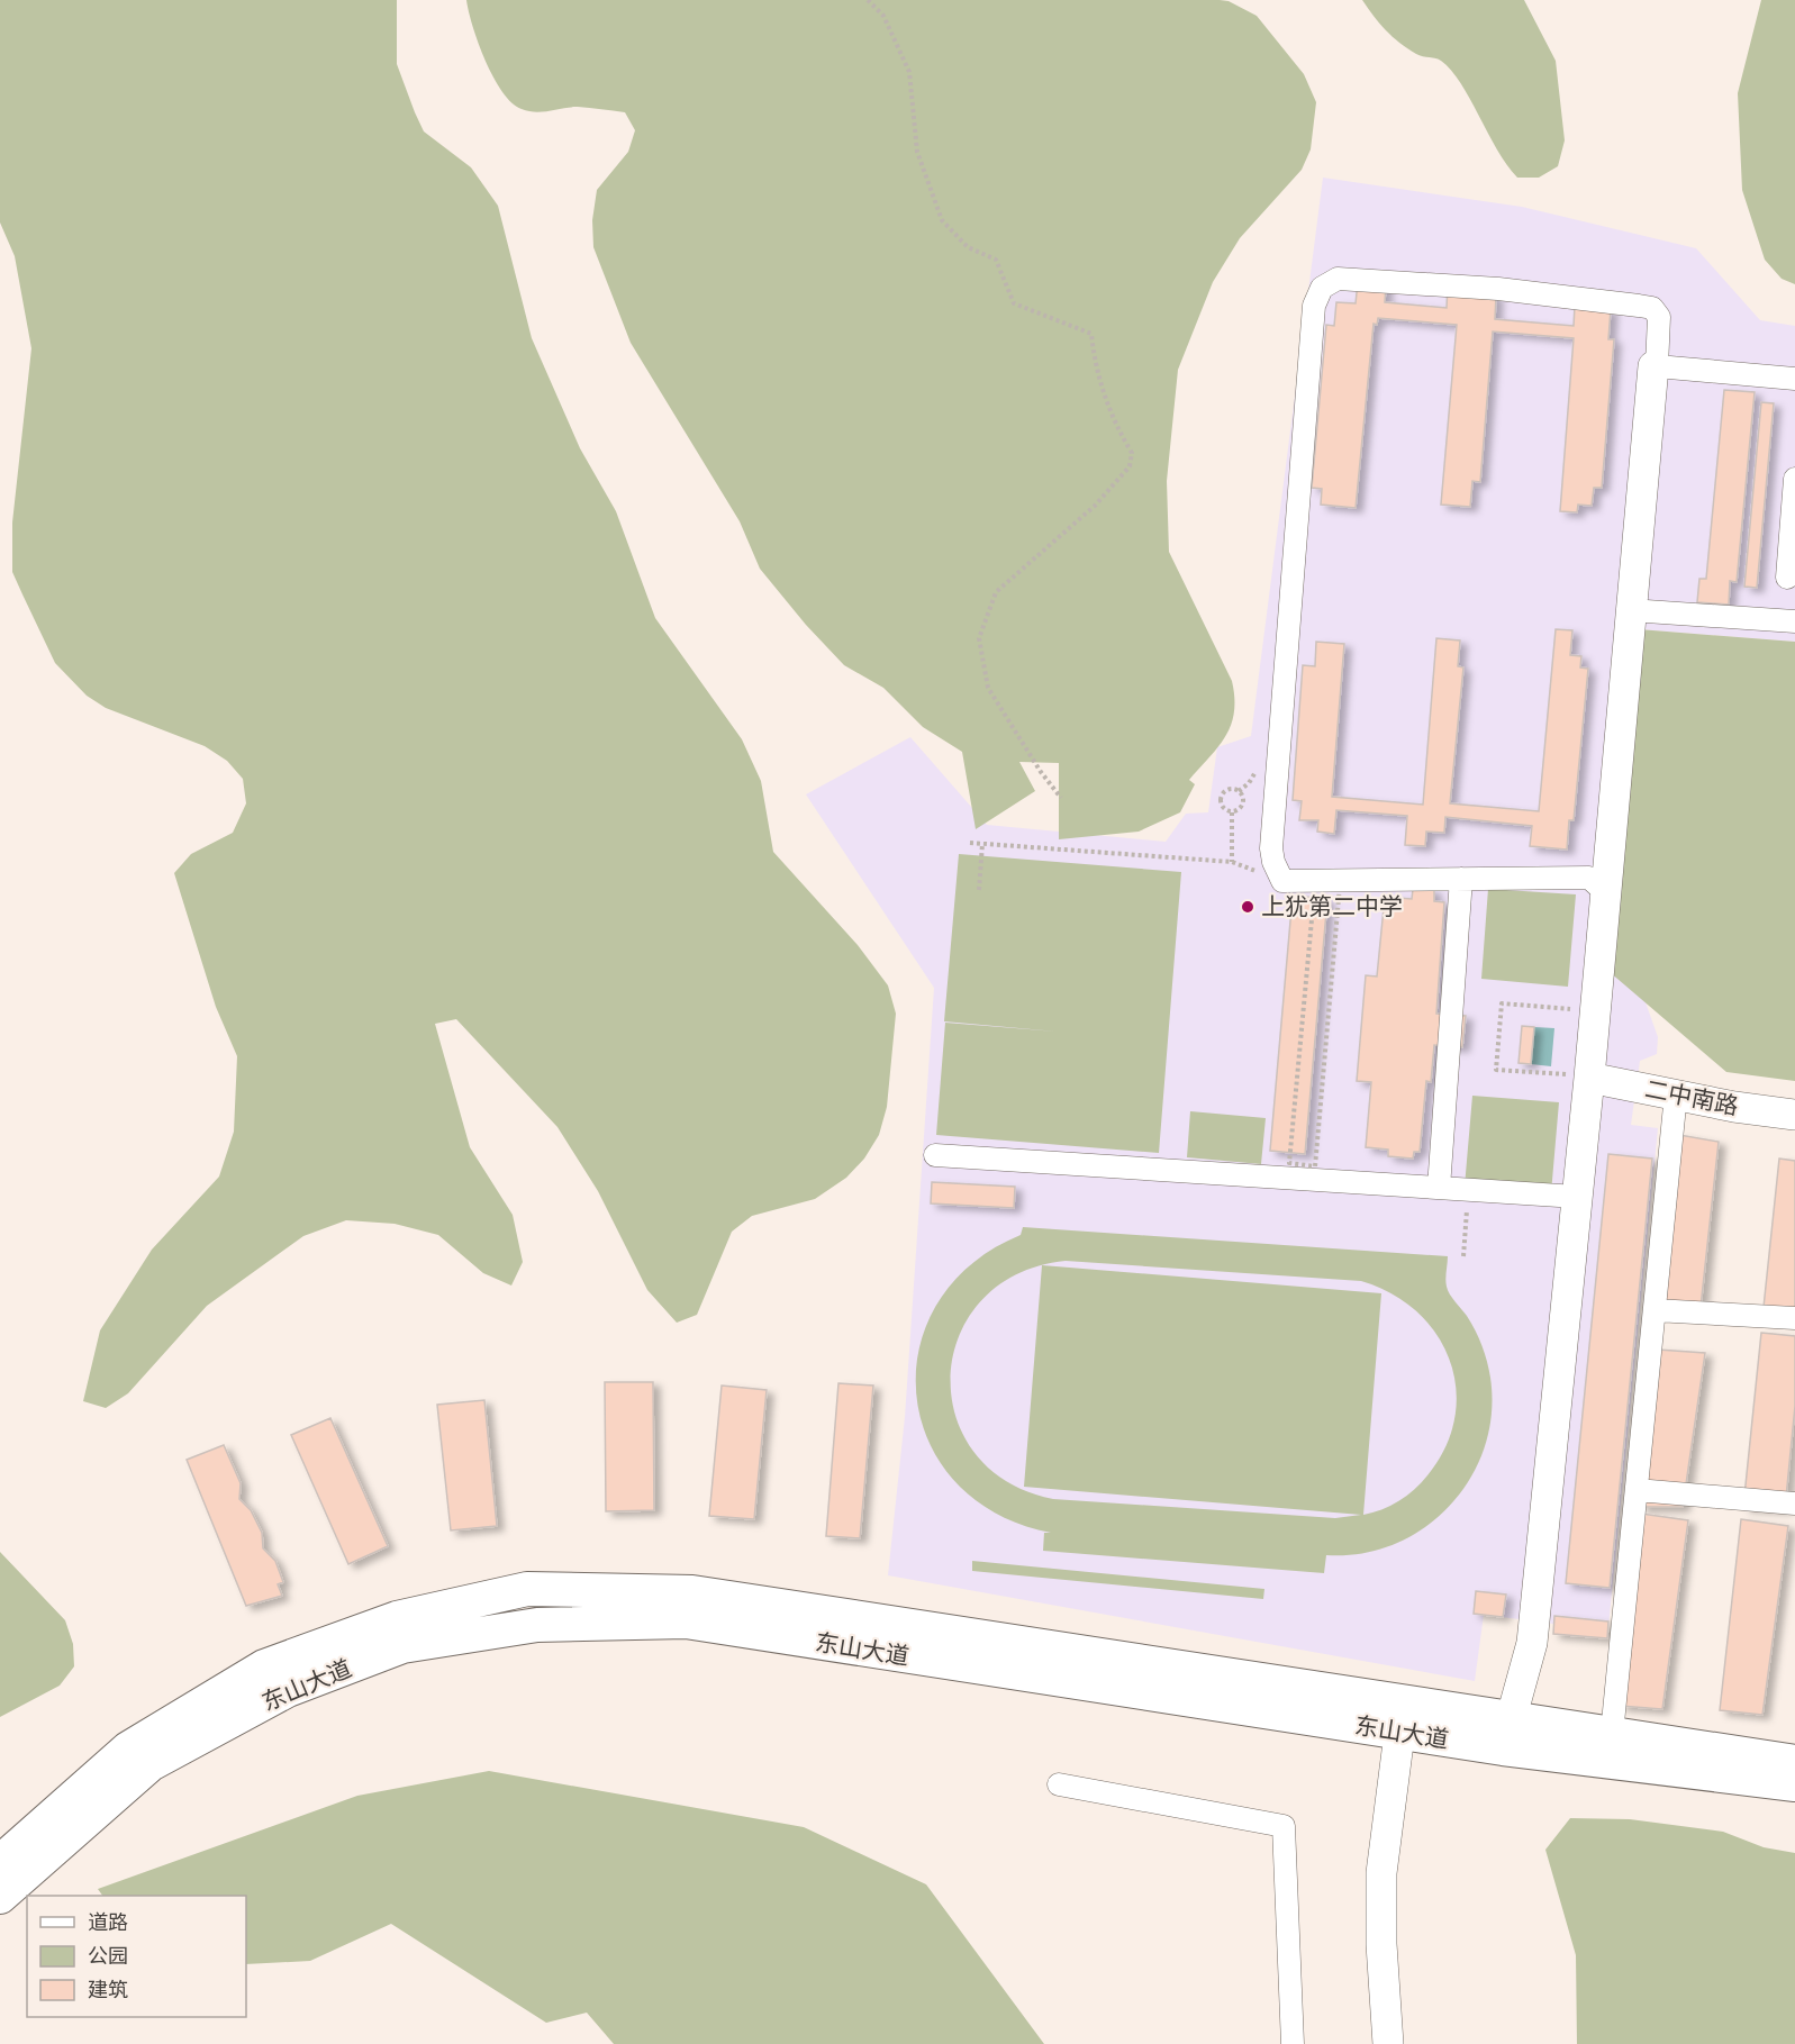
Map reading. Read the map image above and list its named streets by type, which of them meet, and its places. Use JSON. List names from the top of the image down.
{
  "streets": {
    "main road": ["东山大道"],
    "street": ["二中南路"]
  },
  "places": ["上犹第二中学"],
  "legend": ["道路", "公园", "建筑"]
}
